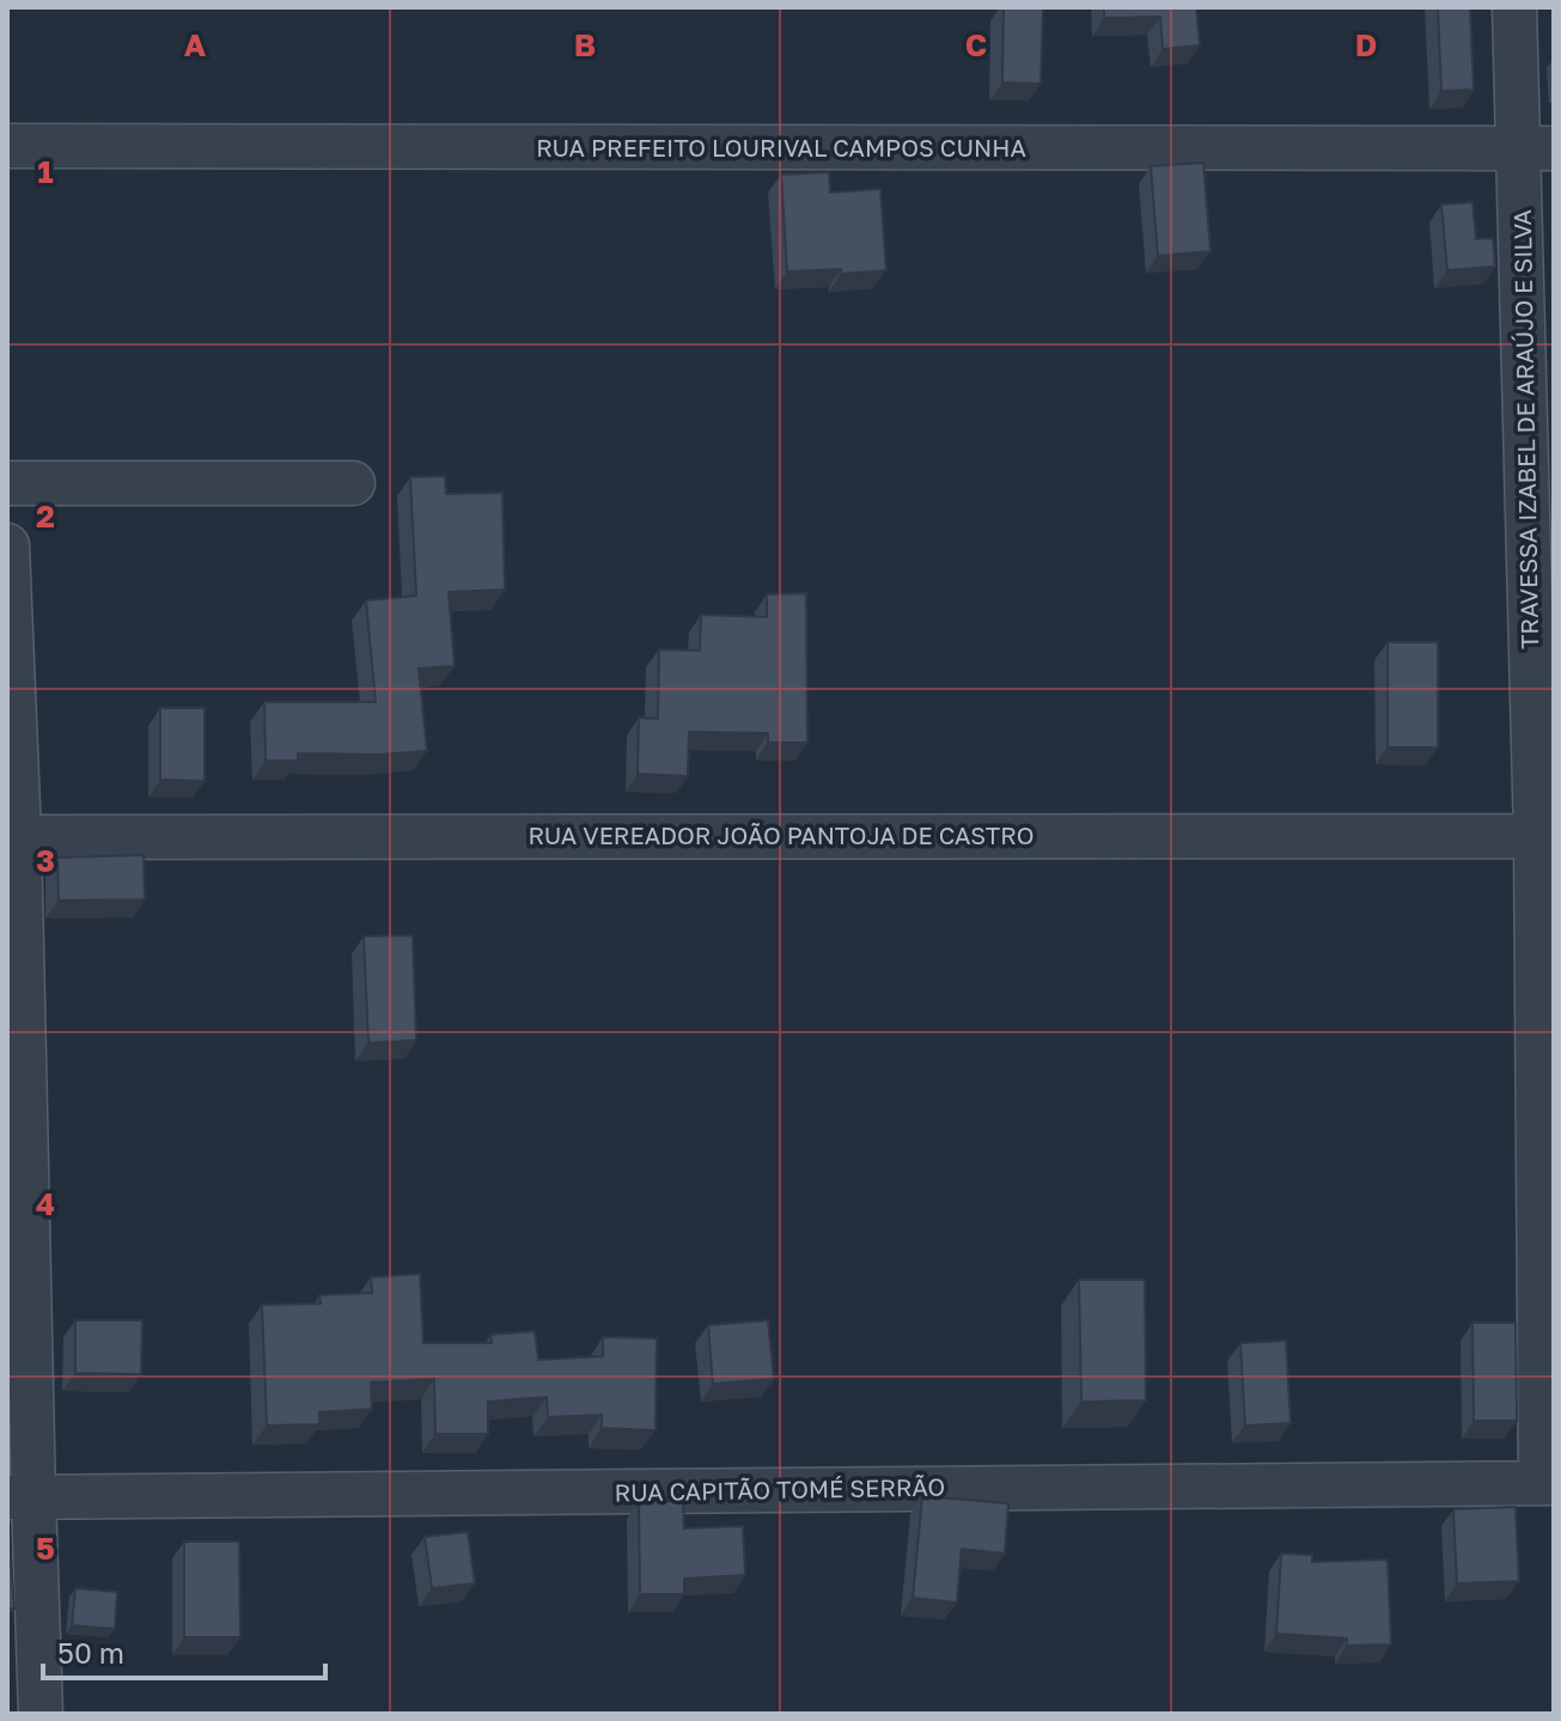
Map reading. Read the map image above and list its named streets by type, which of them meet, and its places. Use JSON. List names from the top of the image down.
{
  "streets": {
    "street": [
      "RUA PREFEITO LOURIVAL CAMPOS CUNHA",
      "TRAVESSA IZABEL DE ARAÚJO E SILVA",
      "RUA VEREADOR JOÃO PANTOJA DE CASTRO",
      "RUA CAPITÃO TOMÉ SERRÃO"
    ]
  },
  "crossings": [
    ["RUA PREFEITO LOURIVAL CAMPOS CUNHA", "TRAVESSA IZABEL DE ARAÚJO E SILVA"],
    ["TRAVESSA IZABEL DE ARAÚJO E SILVA", "RUA VEREADOR JOÃO PANTOJA DE CASTRO"],
    ["TRAVESSA IZABEL DE ARAÚJO E SILVA", "RUA CAPITÃO TOMÉ SERRÃO"]
  ],
  "scale_bar": "50 m",
  "grid": {
    "columns": [
      "A",
      "B",
      "C",
      "D"
    ],
    "rows": [
      "1",
      "2",
      "3",
      "4",
      "5"
    ]
  }
}
